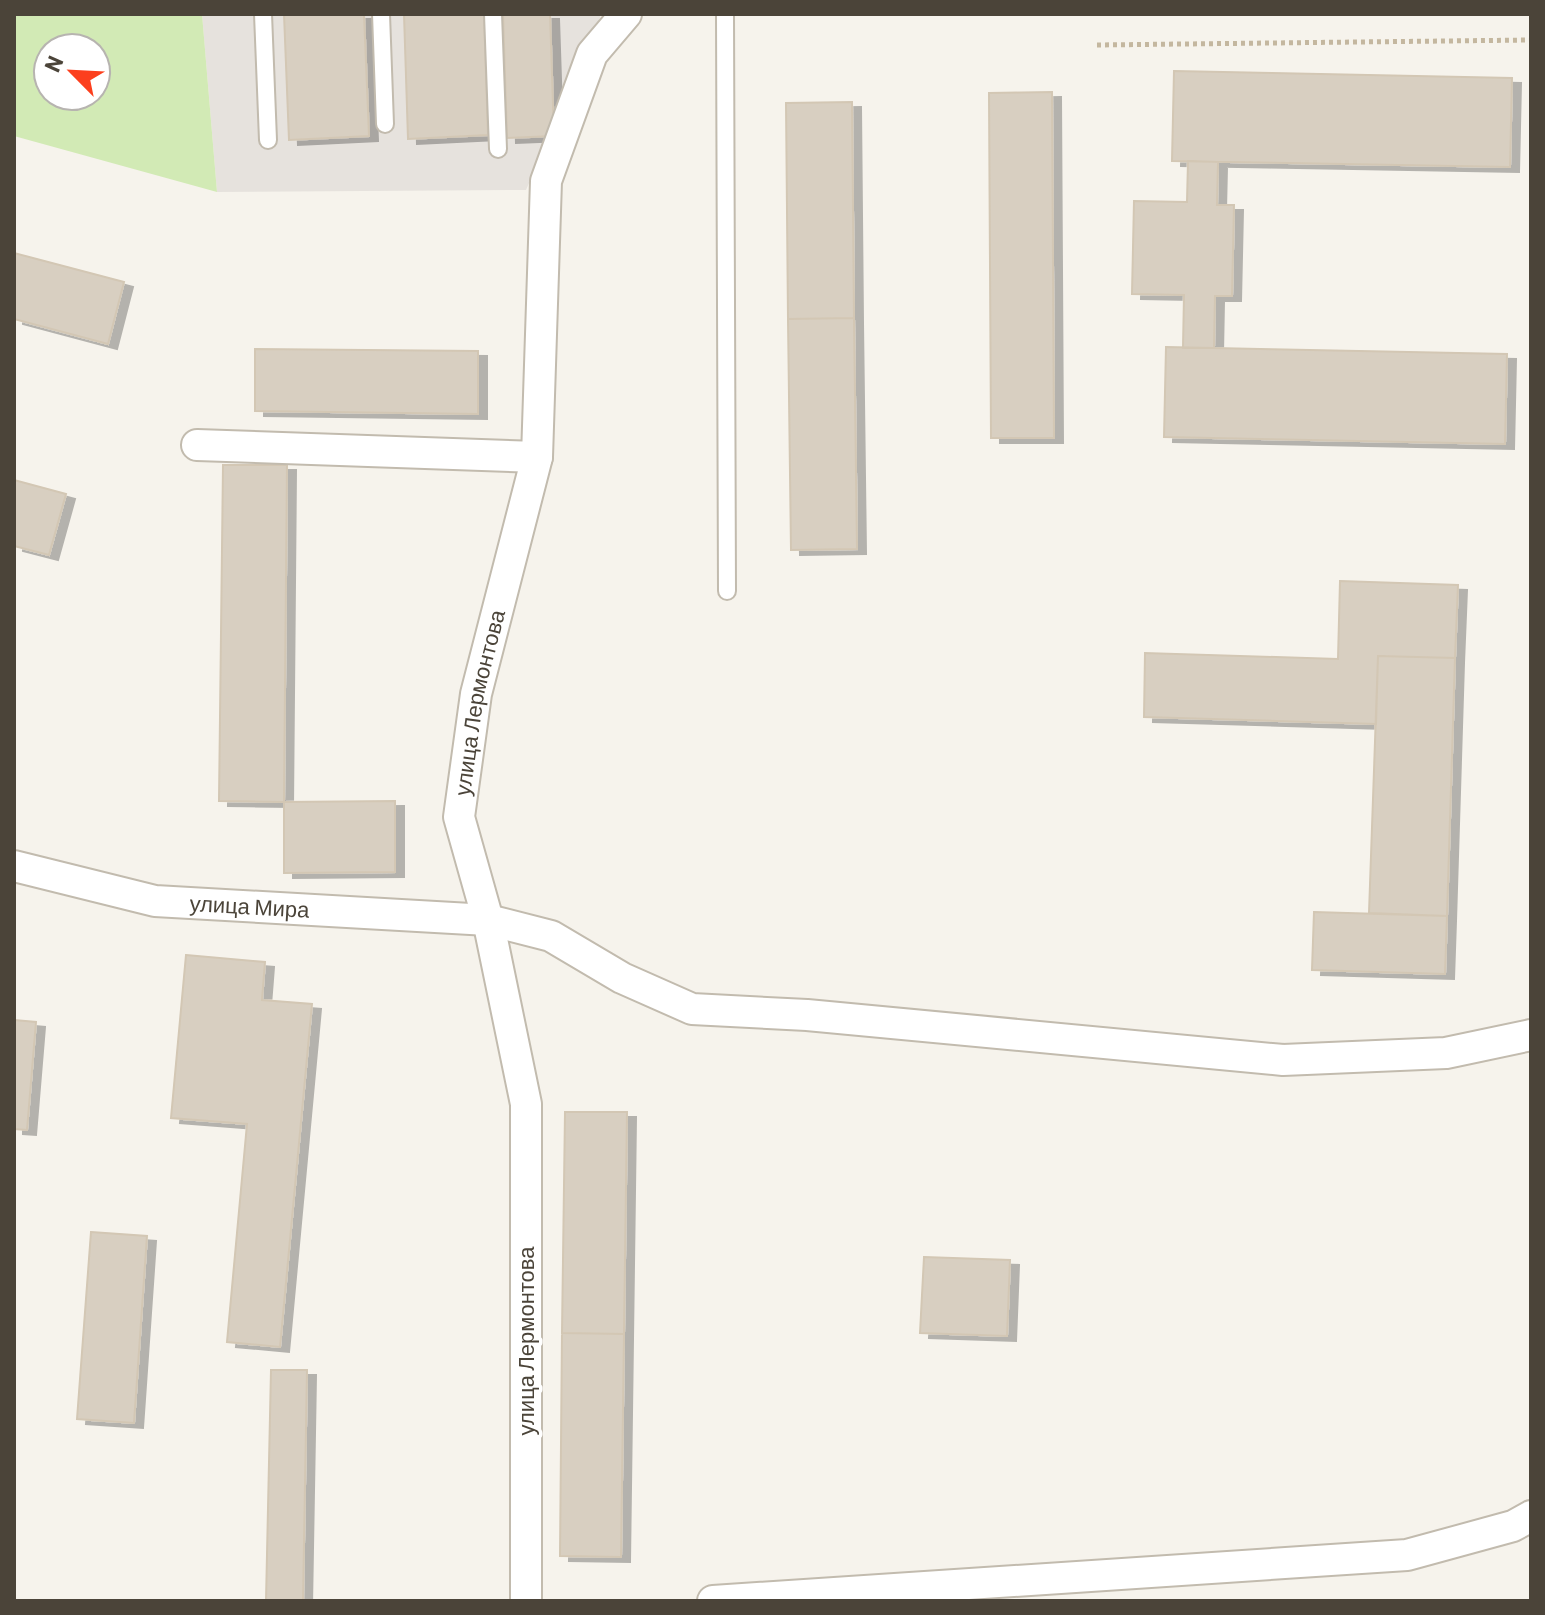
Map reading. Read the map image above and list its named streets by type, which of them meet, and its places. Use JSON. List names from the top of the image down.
{
  "streets": {
    "street": ["улица Лермонтова", "улица Мира"]
  },
  "crossings": [
    ["улица Лермонтова", "улица Мира"]
  ],
  "north": "top left"
}
